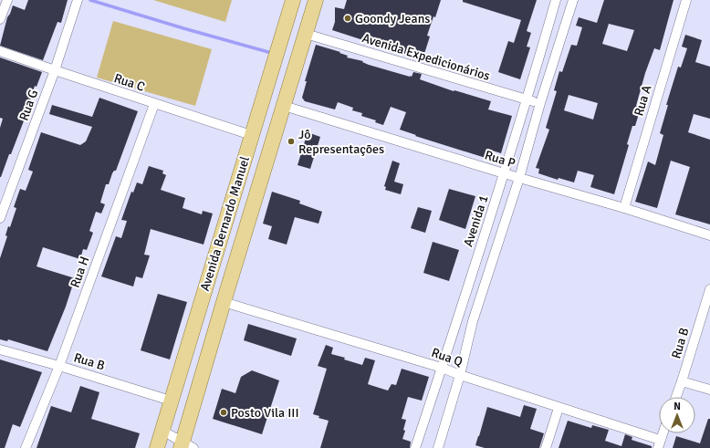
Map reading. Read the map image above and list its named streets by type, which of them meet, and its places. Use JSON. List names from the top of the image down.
{
  "streets": {
    "main road": ["Avenida Bernardo Manuel"],
    "street": [
      "Avenida Expedicionários",
      "Rua C",
      "Rua A",
      "Rua G",
      "Rua P",
      "Avenida 1",
      "Rua H",
      "Rua B",
      "Rua Q"
    ]
  },
  "crossings": [
    ["Avenida Expedicionários", "Avenida 1"],
    ["Avenida Expedicionários", "Avenida Bernardo Manuel"],
    ["Rua C", "Rua G"],
    ["Rua C", "Avenida Bernardo Manuel"],
    ["Rua C", "Rua H"],
    ["Rua A", "Rua P"],
    ["Rua P", "Avenida 1"],
    ["Rua P", "Avenida Bernardo Manuel"],
    ["Avenida 1", "Rua Q"],
    ["Avenida Bernardo Manuel", "Rua B"],
    ["Avenida Bernardo Manuel", "Rua Q"],
    ["Rua H", "Rua B"]
  ],
  "places": ["Goondy Jeans", "Jô Representações", "Posto Vila III"],
  "north": "top"
}
